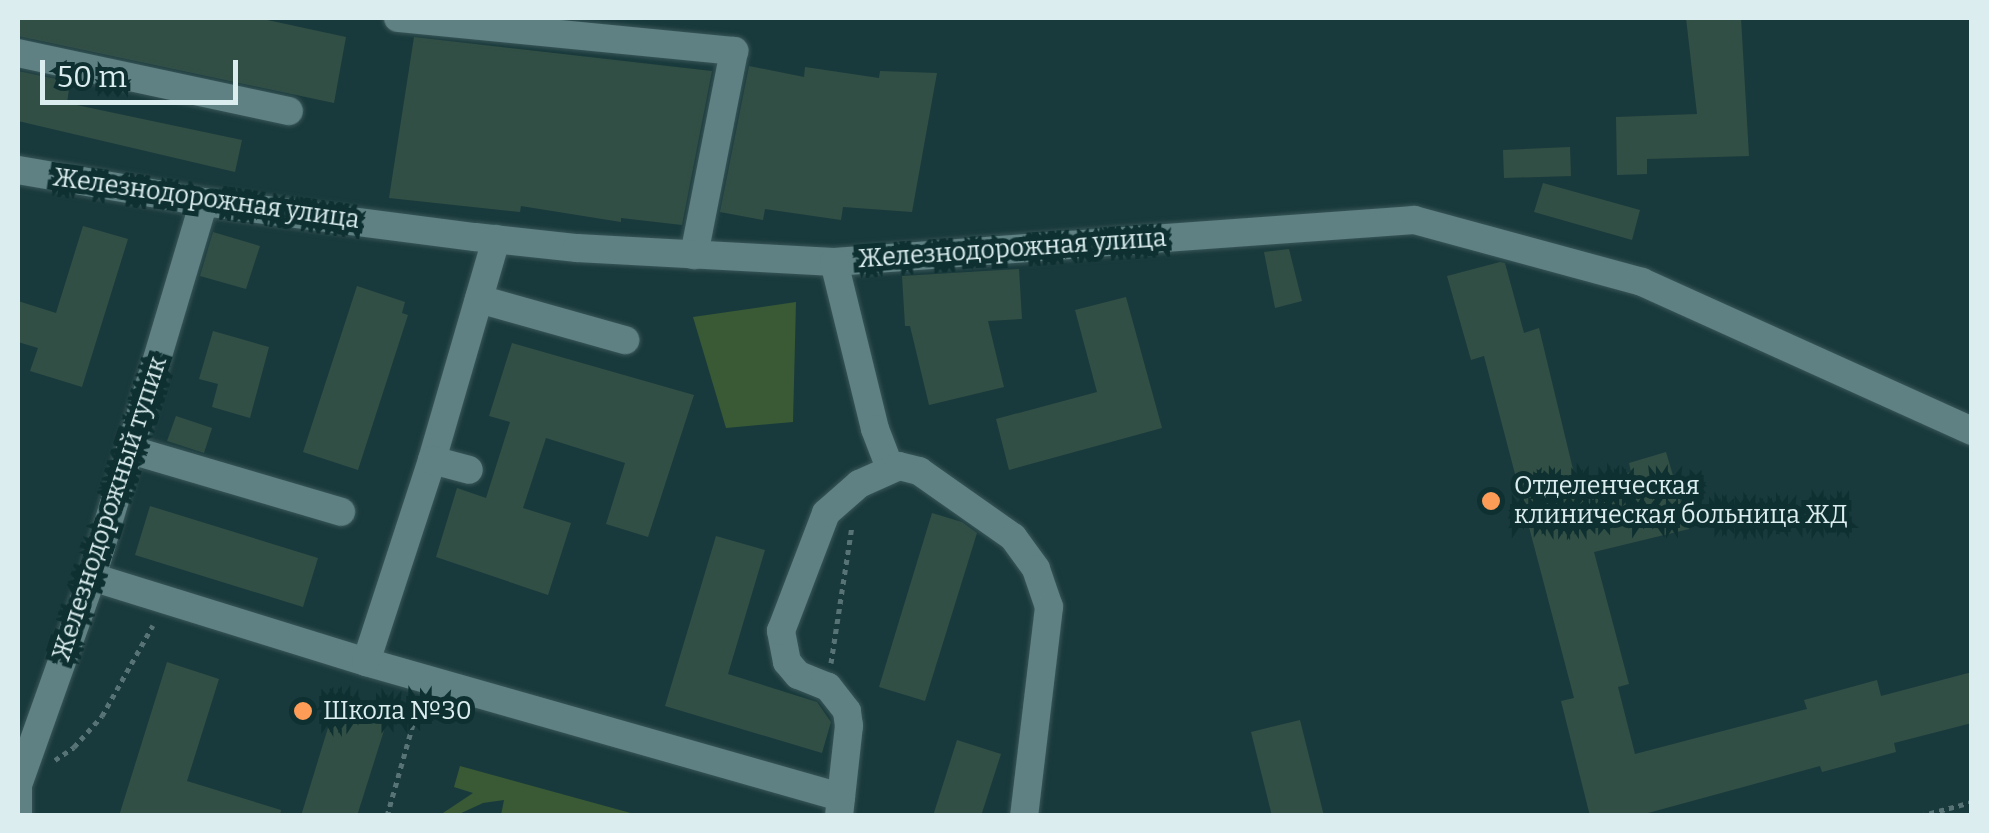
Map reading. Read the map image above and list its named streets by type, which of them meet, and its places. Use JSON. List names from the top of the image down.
{
  "streets": {
    "street": ["Железнодорожная улица", "Железнодорожный тупик"]
  },
  "crossings": [
    ["Железнодорожная улица", "Железнодорожный тупик"]
  ],
  "places": ["Отделенческая клиническая больница ЖД", "Школа №30"],
  "scale_bar": "50 m"
}
